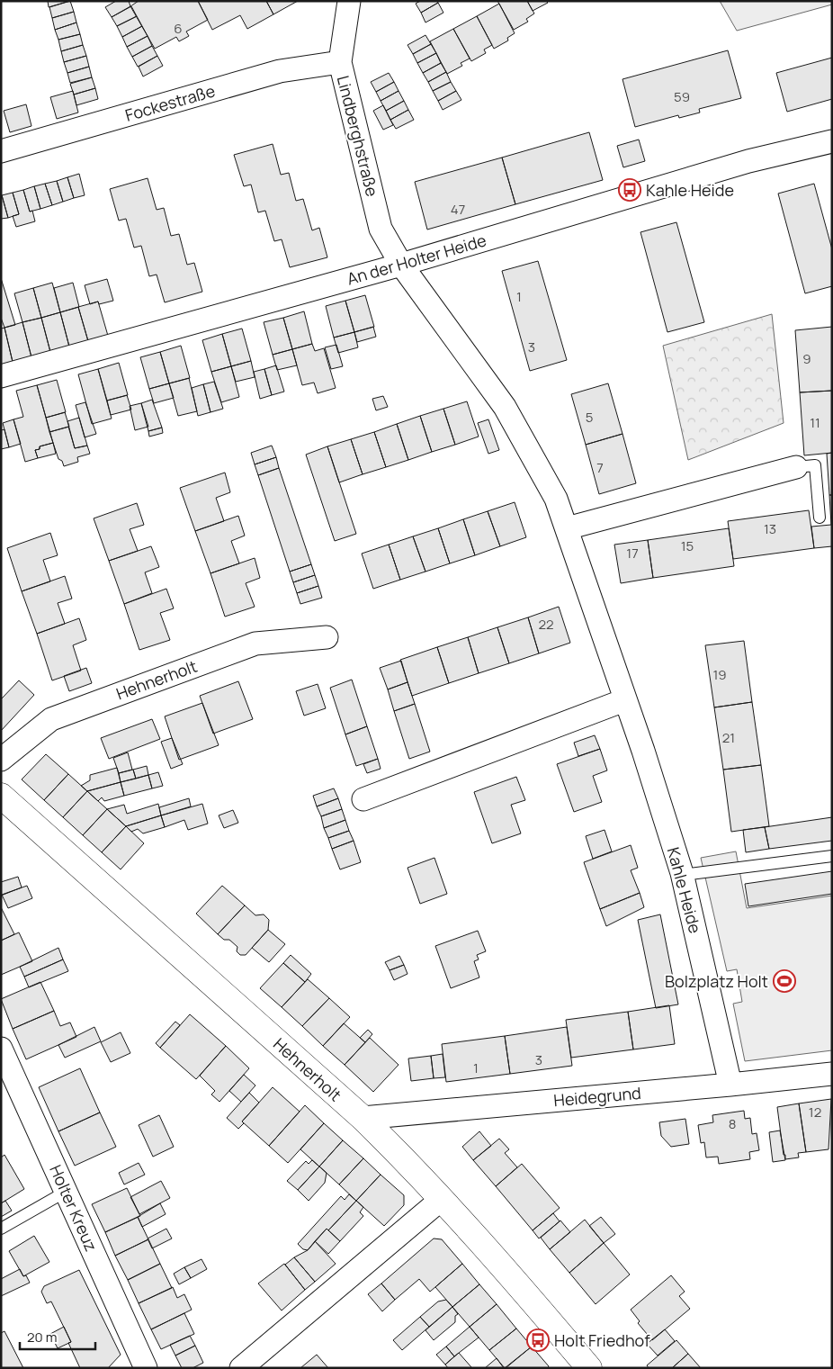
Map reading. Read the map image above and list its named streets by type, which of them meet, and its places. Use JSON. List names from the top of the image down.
{
  "streets": {
    "street": [
      "Fockestraße",
      "Lindberghstraße",
      "An der Holter Heide",
      "Hehnerholt",
      "Kahle Heide",
      "Heidegrund",
      "Holter Kreuz"
    ]
  },
  "crossings": [
    ["Fockestraße", "Lindberghstraße"],
    ["Lindberghstraße", "An der Holter Heide"],
    ["Lindberghstraße", "Kahle Heide"],
    ["An der Holter Heide", "Kahle Heide"],
    ["Hehnerholt", "Heidegrund"],
    ["Kahle Heide", "Heidegrund"]
  ],
  "places": {
    "bus stop": ["Kahle Heide", "Holt Friedhof"],
    "sports": ["Bolzplatz Holt"]
  },
  "house_numbers": [
    "6",
    "59",
    "47",
    "1",
    "3",
    "9",
    "5",
    "11",
    "7",
    "13",
    "15",
    "17",
    "22",
    "19",
    "21",
    "3",
    "1",
    "12",
    "8"
  ],
  "scale_bar": "20 m"
}
